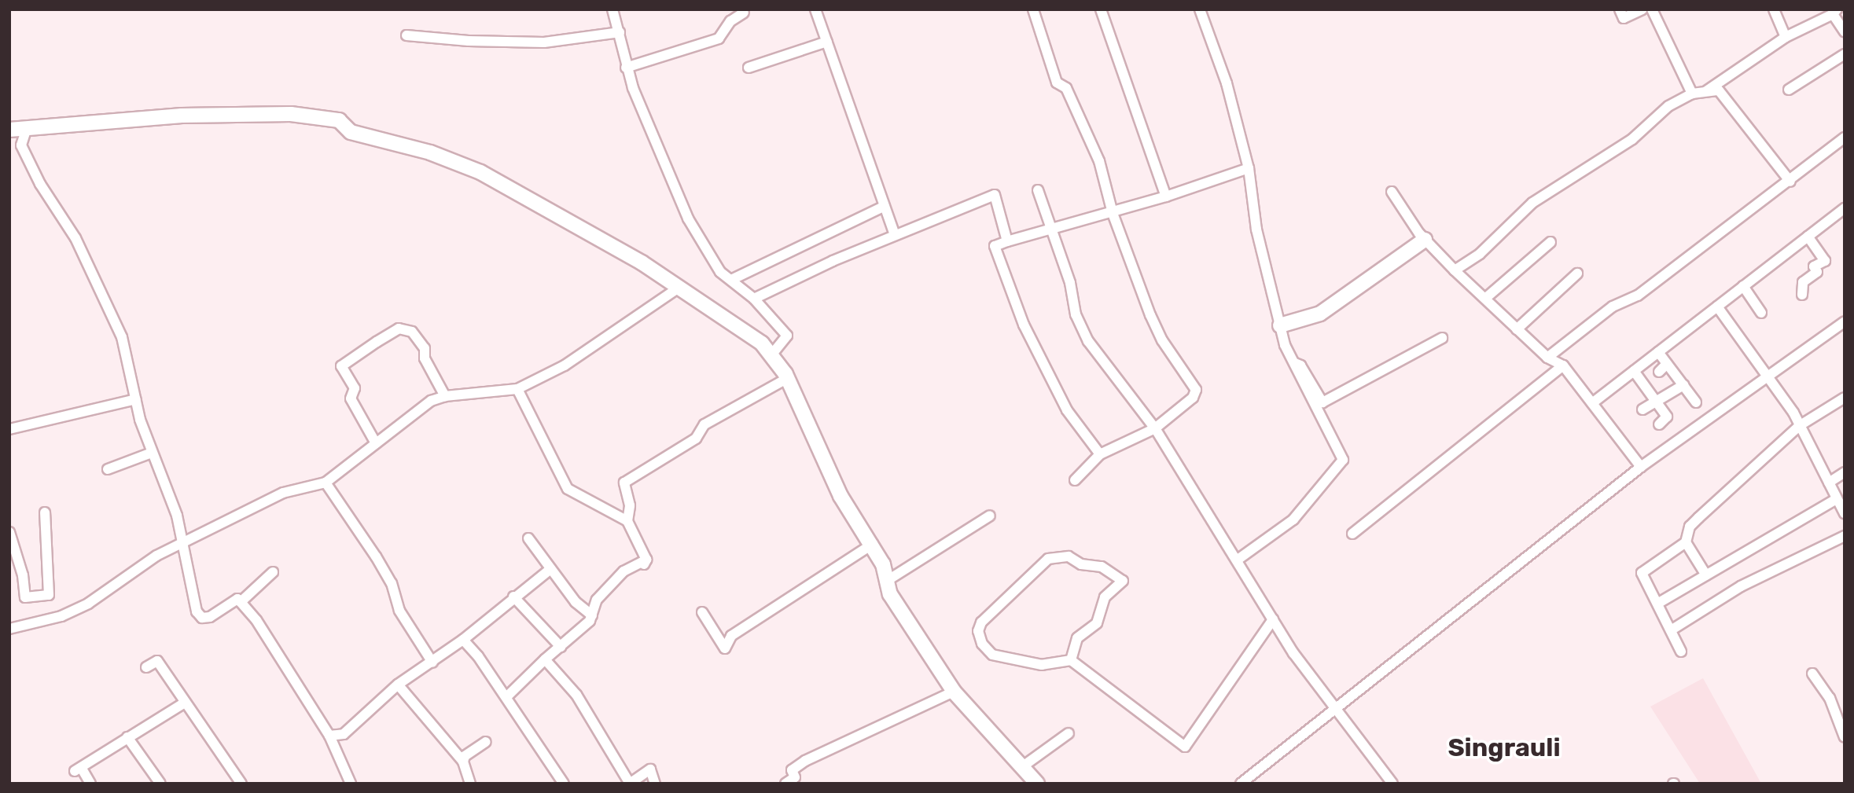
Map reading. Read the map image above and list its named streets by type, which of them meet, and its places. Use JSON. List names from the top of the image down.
{
  "districts": ["Singrauli"]
}
